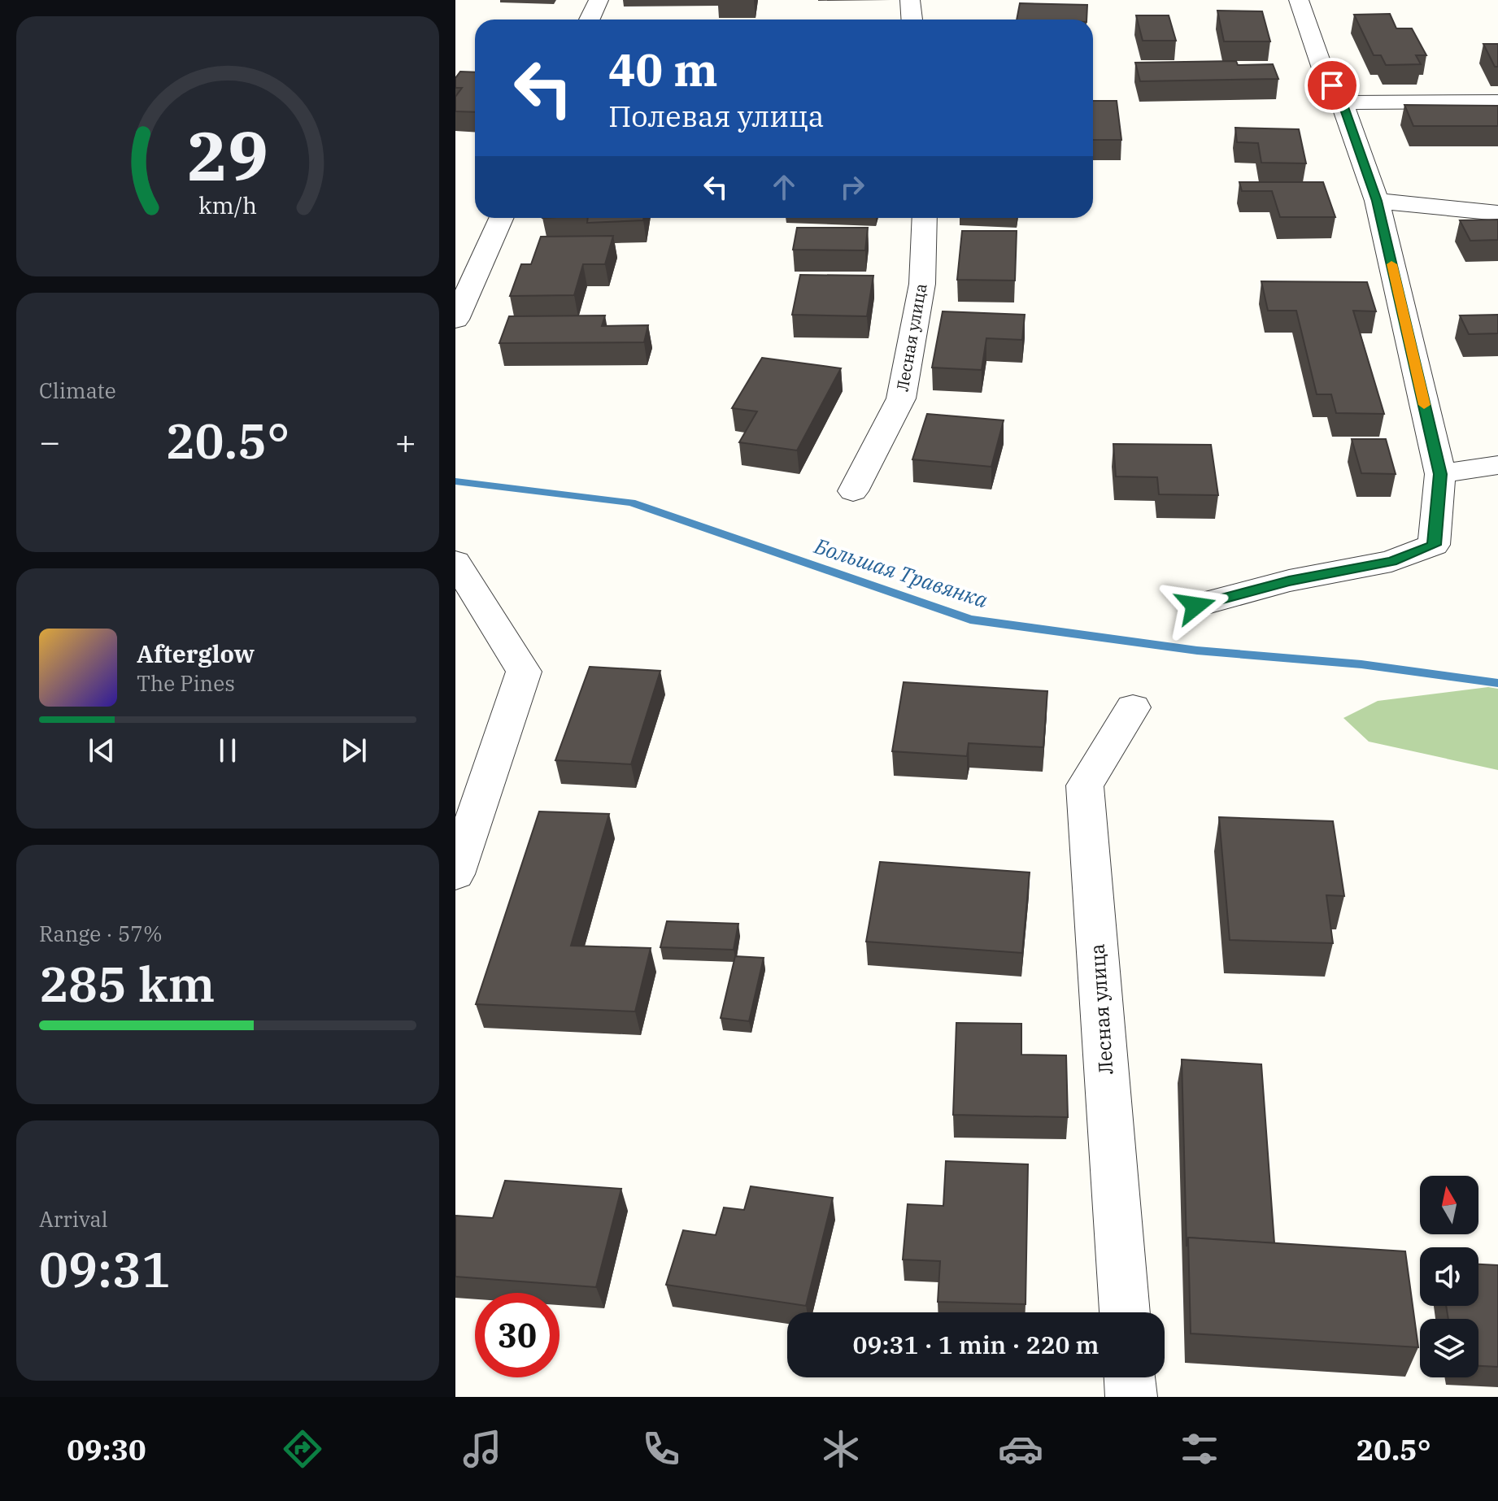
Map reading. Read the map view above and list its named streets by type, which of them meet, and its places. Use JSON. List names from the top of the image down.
{
  "streets": {
    "street": ["Лесная улица"]
  },
  "water": ["Большая Травянка"],
  "north": "top",
  "page": {
    "turn": ["40 m", "Полевая улица"],
    "tile": [
      "Climate",
      ["Range · 57%", "285 km"],
      ["Arrival", "09:31"]
    ],
    "heat": ["−", "20.5°", "+"],
    "song": ["Afterglow", "The Pines"],
    "limit": "30",
    "trip": "09:31 · 1 min · 220 m",
    "tabs": ["09:30", "20.5°"],
    "gauge": ["29", "km/h"]
  }
}
